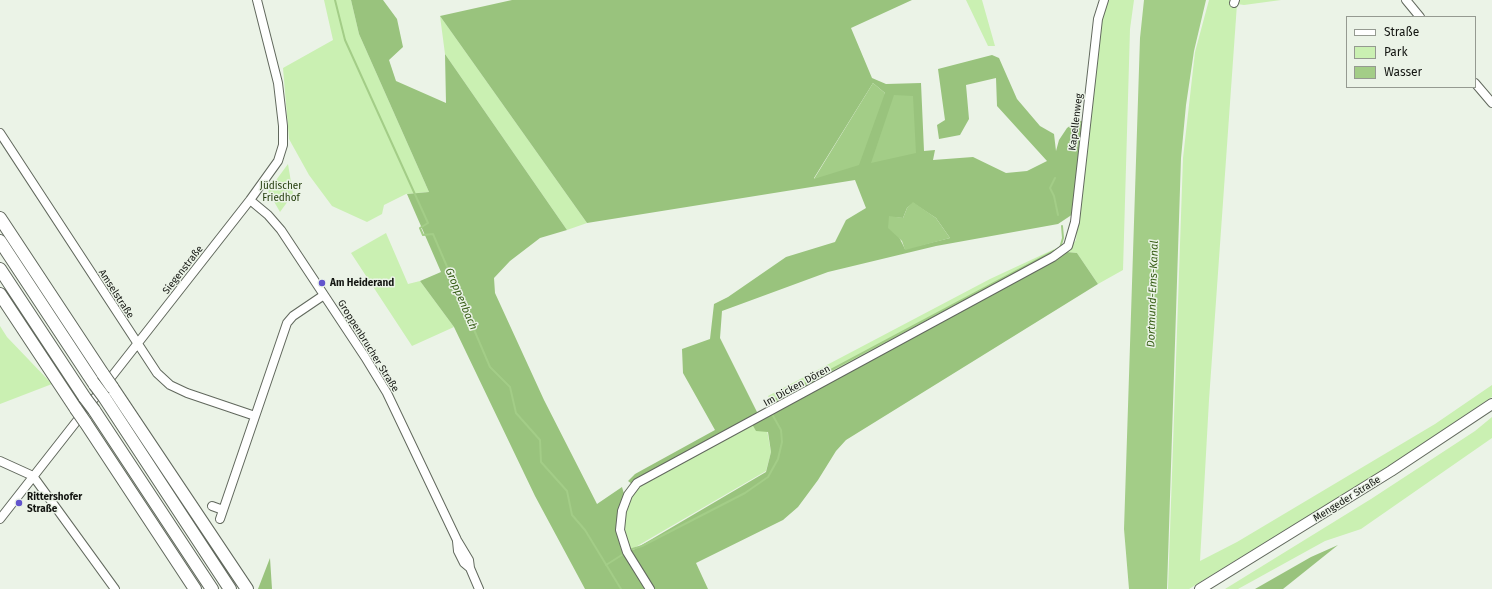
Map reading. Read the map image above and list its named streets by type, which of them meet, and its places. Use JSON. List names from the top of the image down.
{
  "streets": {
    "main road": ["Mengeder Straße"],
    "street": [
      "Kapellenweg",
      "Siegenstraße",
      "Amselstraße",
      "Groppenbrucher Straße",
      "Im Dicken Dören"
    ]
  },
  "crossings": [
    ["Kapellenweg", "Im Dicken Dören"],
    ["Siegenstraße", "Amselstraße"],
    ["Siegenstraße", "Groppenbrucher Straße"]
  ],
  "water": ["Dortmund-Ems-Kanal", "Groppenbach"],
  "parks": ["Jüdischer Friedhof"],
  "places": ["Am Heiderand", "Rittershofer Straße"],
  "legend": ["Straße", "Park", "Wasser"]
}
